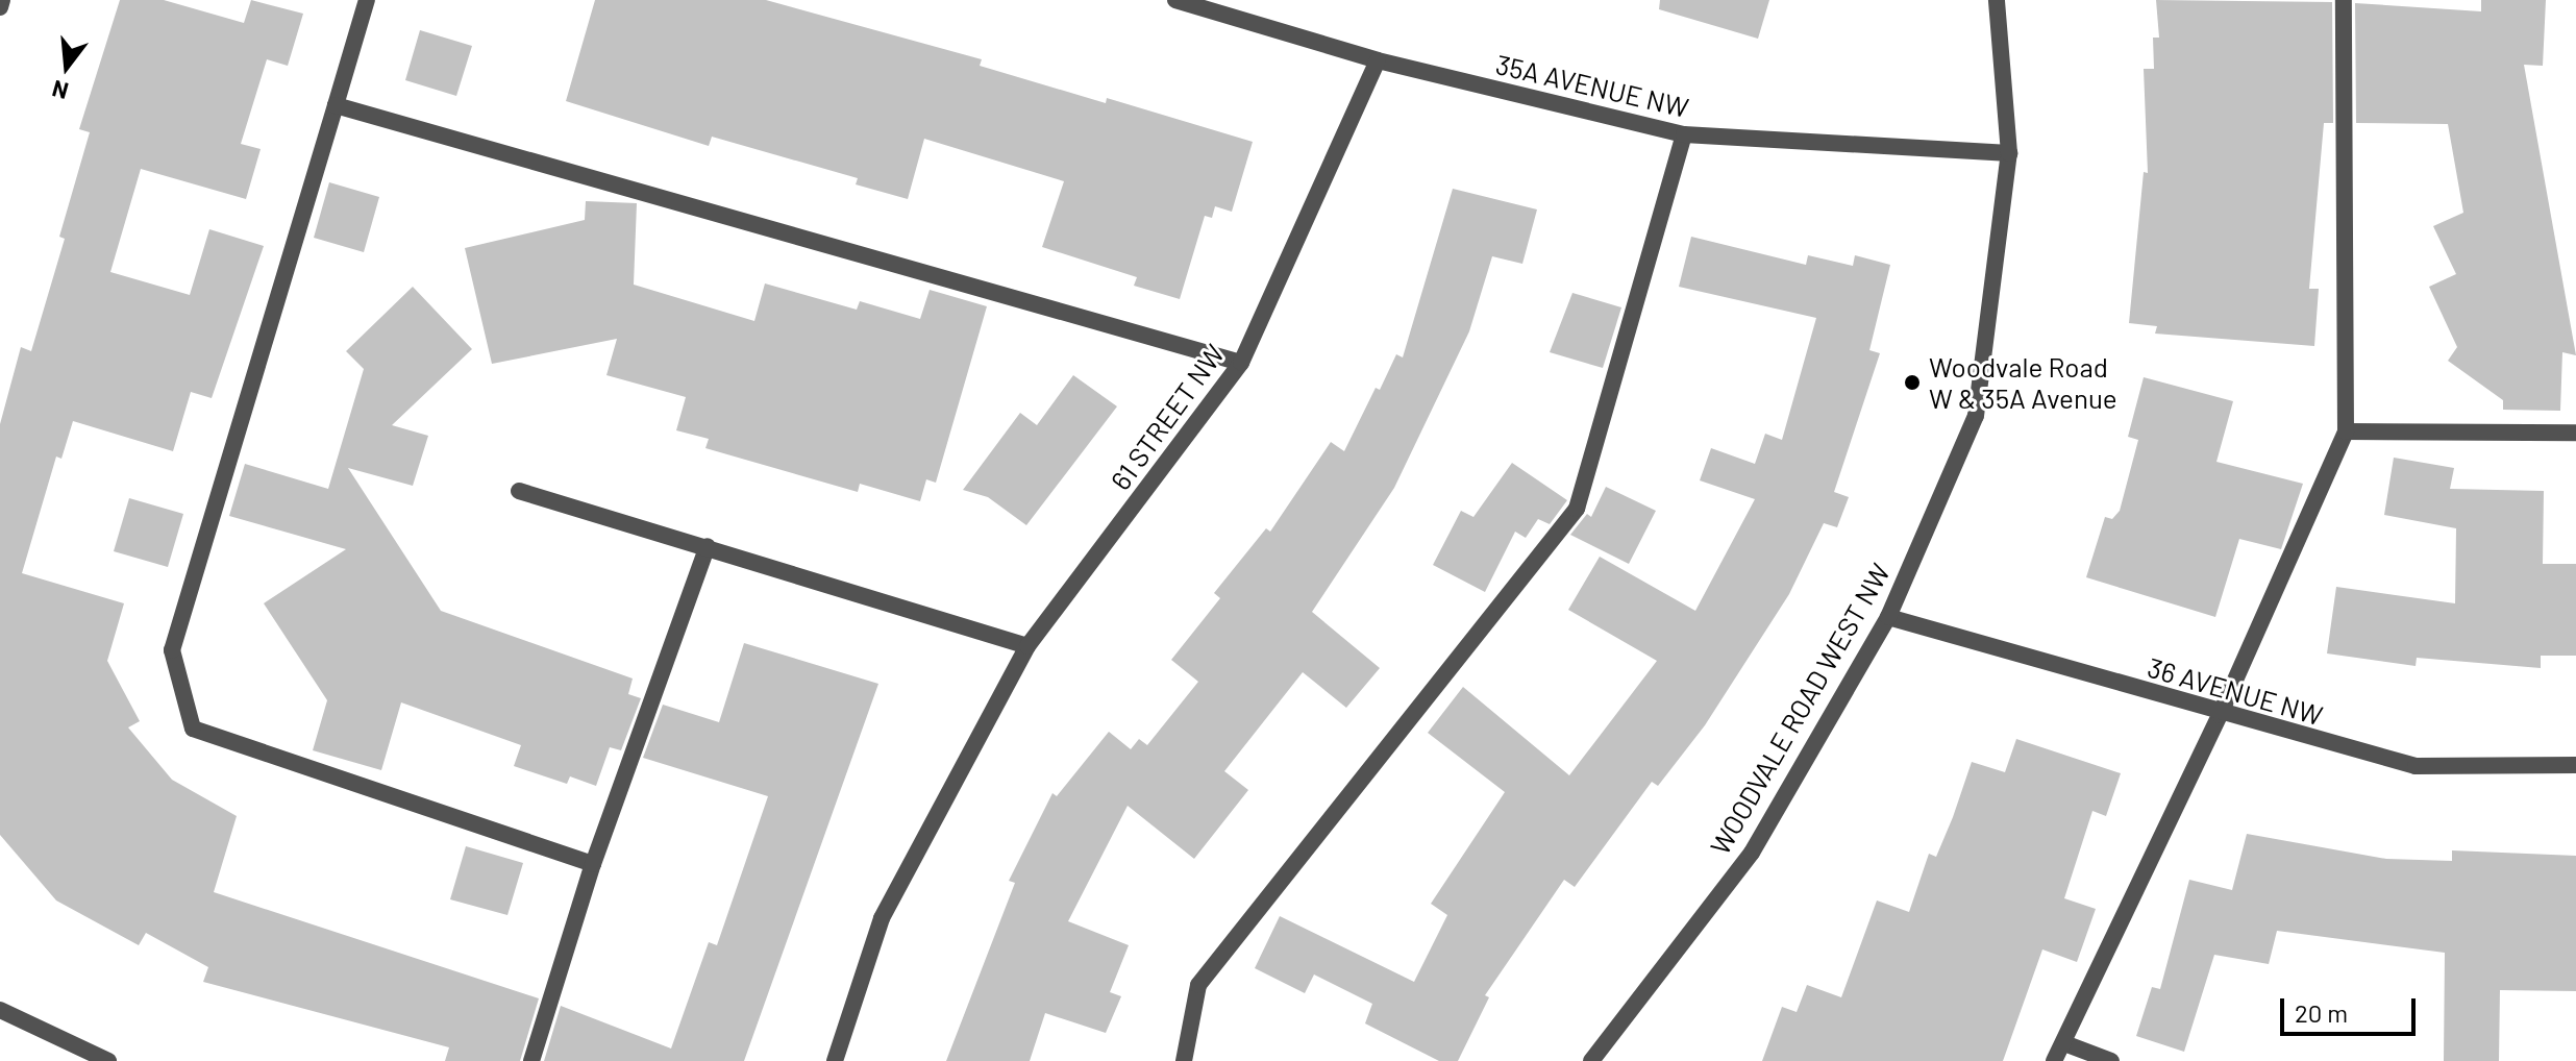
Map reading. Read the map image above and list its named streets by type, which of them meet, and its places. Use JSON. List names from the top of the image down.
{
  "streets": {
    "street": [
      "35A AVENUE NW",
      "61 STREET NW",
      "36 AVENUE NW",
      "WOODVALE ROAD WEST NW"
    ]
  },
  "crossings": [
    ["35A AVENUE NW", "61 STREET NW"],
    ["35A AVENUE NW", "WOODVALE ROAD WEST NW"],
    ["36 AVENUE NW", "WOODVALE ROAD WEST NW"]
  ],
  "places": ["Woodvale Road W & 35A Avenue"],
  "scale_bar": "20 m",
  "north": "bottom"
}
